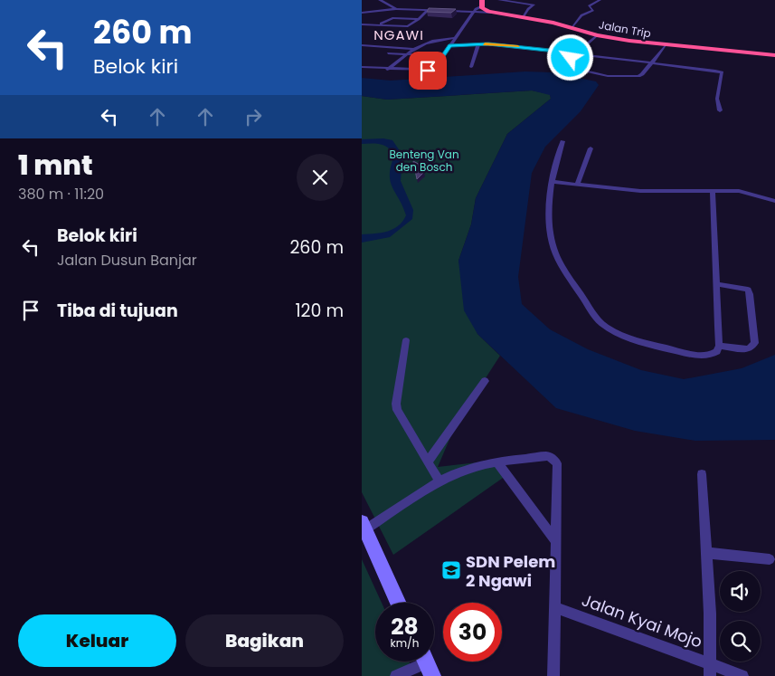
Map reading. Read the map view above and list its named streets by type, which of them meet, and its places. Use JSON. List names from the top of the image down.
{
  "streets": {
    "highway": ["Jalan Trip"],
    "street": ["Jalan Kyai Mojo"]
  },
  "districts": ["NGAWI"],
  "parks": ["Benteng Van den Bosch"],
  "places": {
    "school or university": ["SDN Pelem 2 Ngawi"]
  },
  "page": {
    "turn": ["260 m", "Belok kiri"],
    "heading": ["1 mnt", "380 m · 11:20"],
    "list": [
      {
        "name": "Belok kiri",
        "note": "Jalan Dusun Banjar",
        "value": "260 m"
      },
      {
        "name": "Tiba di tujuan",
        "value": "120 m"
      }
    ],
    "speed": "28 km/h",
    "limit": "30",
    "buttons": ["Keluar", "Bagikan"]
  }
}
